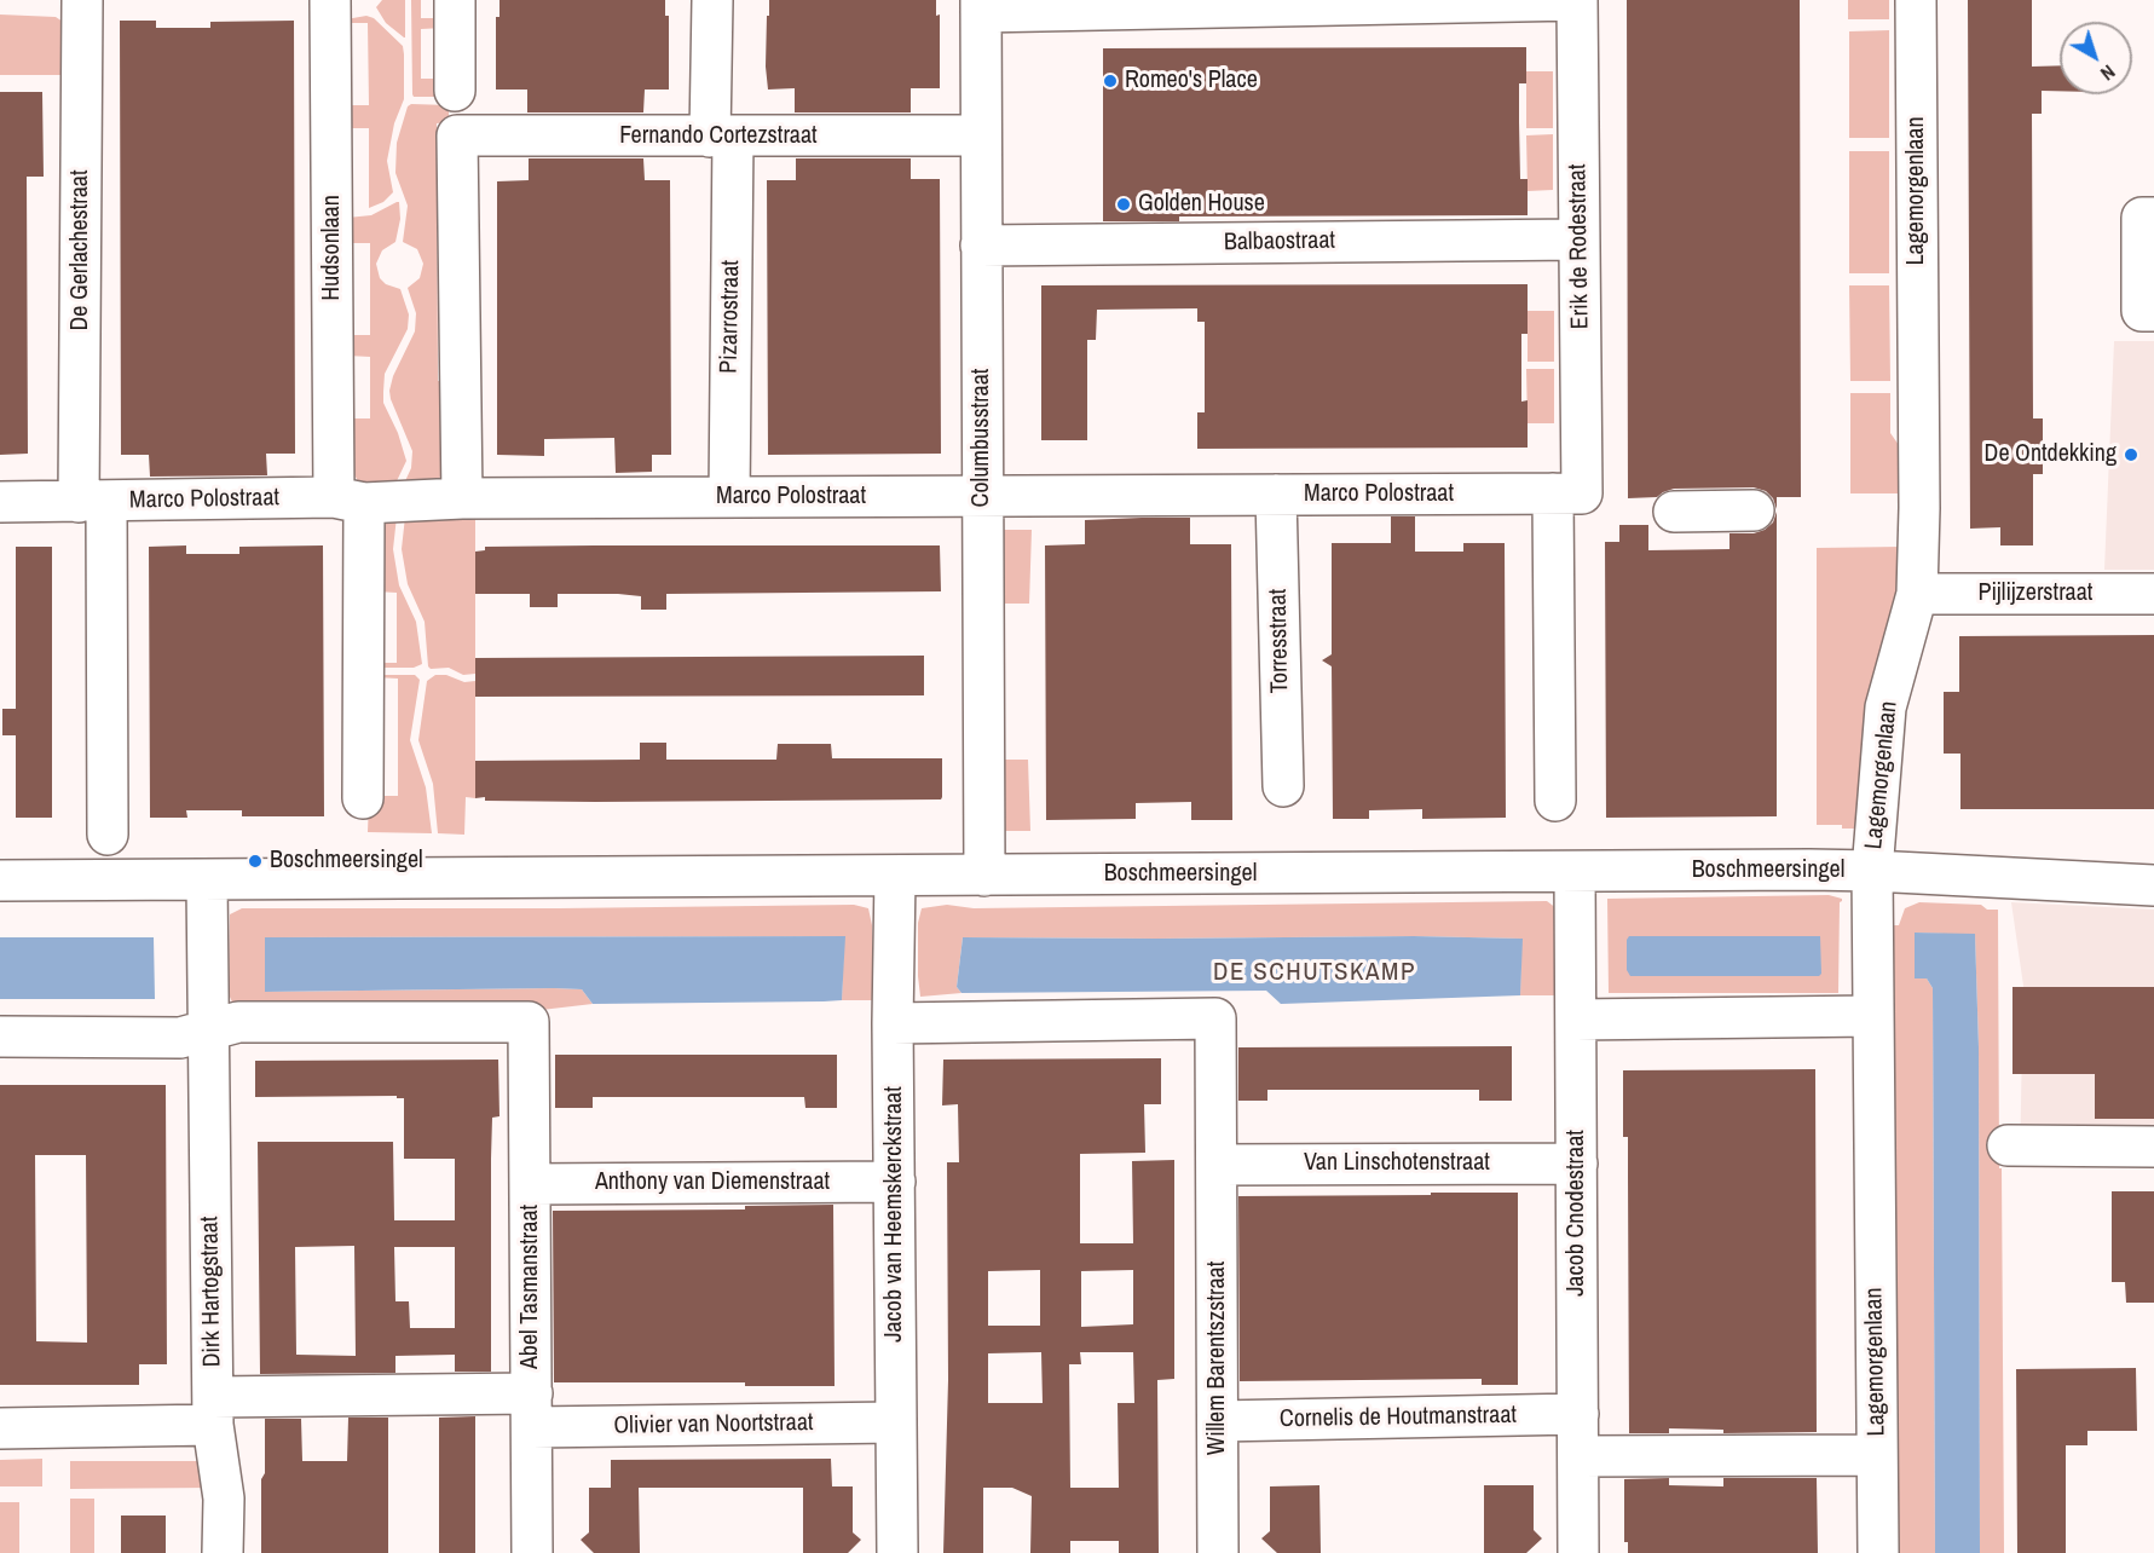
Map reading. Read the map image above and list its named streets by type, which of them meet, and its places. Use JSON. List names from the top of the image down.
{
  "streets": {
    "street": [
      "Fernando Cortezstraat",
      "Lagemorgenlaan",
      "Balbaostraat",
      "Erik de Rodestraat",
      "Hudsonlaan",
      "De Gerlachestraat",
      "Pizarrostraat",
      "Columbusstraat",
      "Marco Polostraat",
      "Pijlijzerstraat",
      "Torresstraat",
      "Boschmeersingel",
      "Van Linschotenstraat",
      "Anthony van Diemenstraat",
      "Jacob Cnodestraat",
      "Jacob van Heemskerckstraat",
      "Abel Tasmanstraat",
      "Dirk Hartogstraat",
      "Willem Barentszstraat",
      "Cornelis de Houtmanstraat",
      "Olivier van Noortstraat"
    ]
  },
  "crossings": [
    ["Fernando Cortezstraat", "Pizarrostraat"],
    ["Fernando Cortezstraat", "Columbusstraat"],
    ["Fernando Cortezstraat", "Marco Polostraat"],
    ["Lagemorgenlaan", "Pijlijzerstraat"],
    ["Lagemorgenlaan", "Boschmeersingel"],
    ["Balbaostraat", "Erik de Rodestraat"],
    ["Balbaostraat", "Columbusstraat"],
    ["Erik de Rodestraat", "Marco Polostraat"],
    ["Hudsonlaan", "Marco Polostraat"],
    ["De Gerlachestraat", "Marco Polostraat"],
    ["Pizarrostraat", "Marco Polostraat"],
    ["Columbusstraat", "Marco Polostraat"],
    ["Columbusstraat", "Boschmeersingel"],
    ["Marco Polostraat", "Torresstraat"],
    ["Boschmeersingel", "Jacob Cnodestraat"],
    ["Boschmeersingel", "Jacob van Heemskerckstraat"],
    ["Van Linschotenstraat", "Jacob Cnodestraat"],
    ["Van Linschotenstraat", "Willem Barentszstraat"],
    ["Anthony van Diemenstraat", "Jacob van Heemskerckstraat"],
    ["Anthony van Diemenstraat", "Abel Tasmanstraat"],
    ["Jacob Cnodestraat", "Cornelis de Houtmanstraat"],
    ["Jacob van Heemskerckstraat", "Olivier van Noortstraat"],
    ["Abel Tasmanstraat", "Dirk Hartogstraat"],
    ["Abel Tasmanstraat", "Olivier van Noortstraat"],
    ["Dirk Hartogstraat", "Olivier van Noortstraat"],
    ["Willem Barentszstraat", "Cornelis de Houtmanstraat"]
  ],
  "districts": ["DE SCHUTSKAMP"],
  "places": [
    "Romeo's Place",
    "Golden House",
    "De Ontdekking",
    "Boschmeersingel"
  ],
  "north": "bottom right"
}
